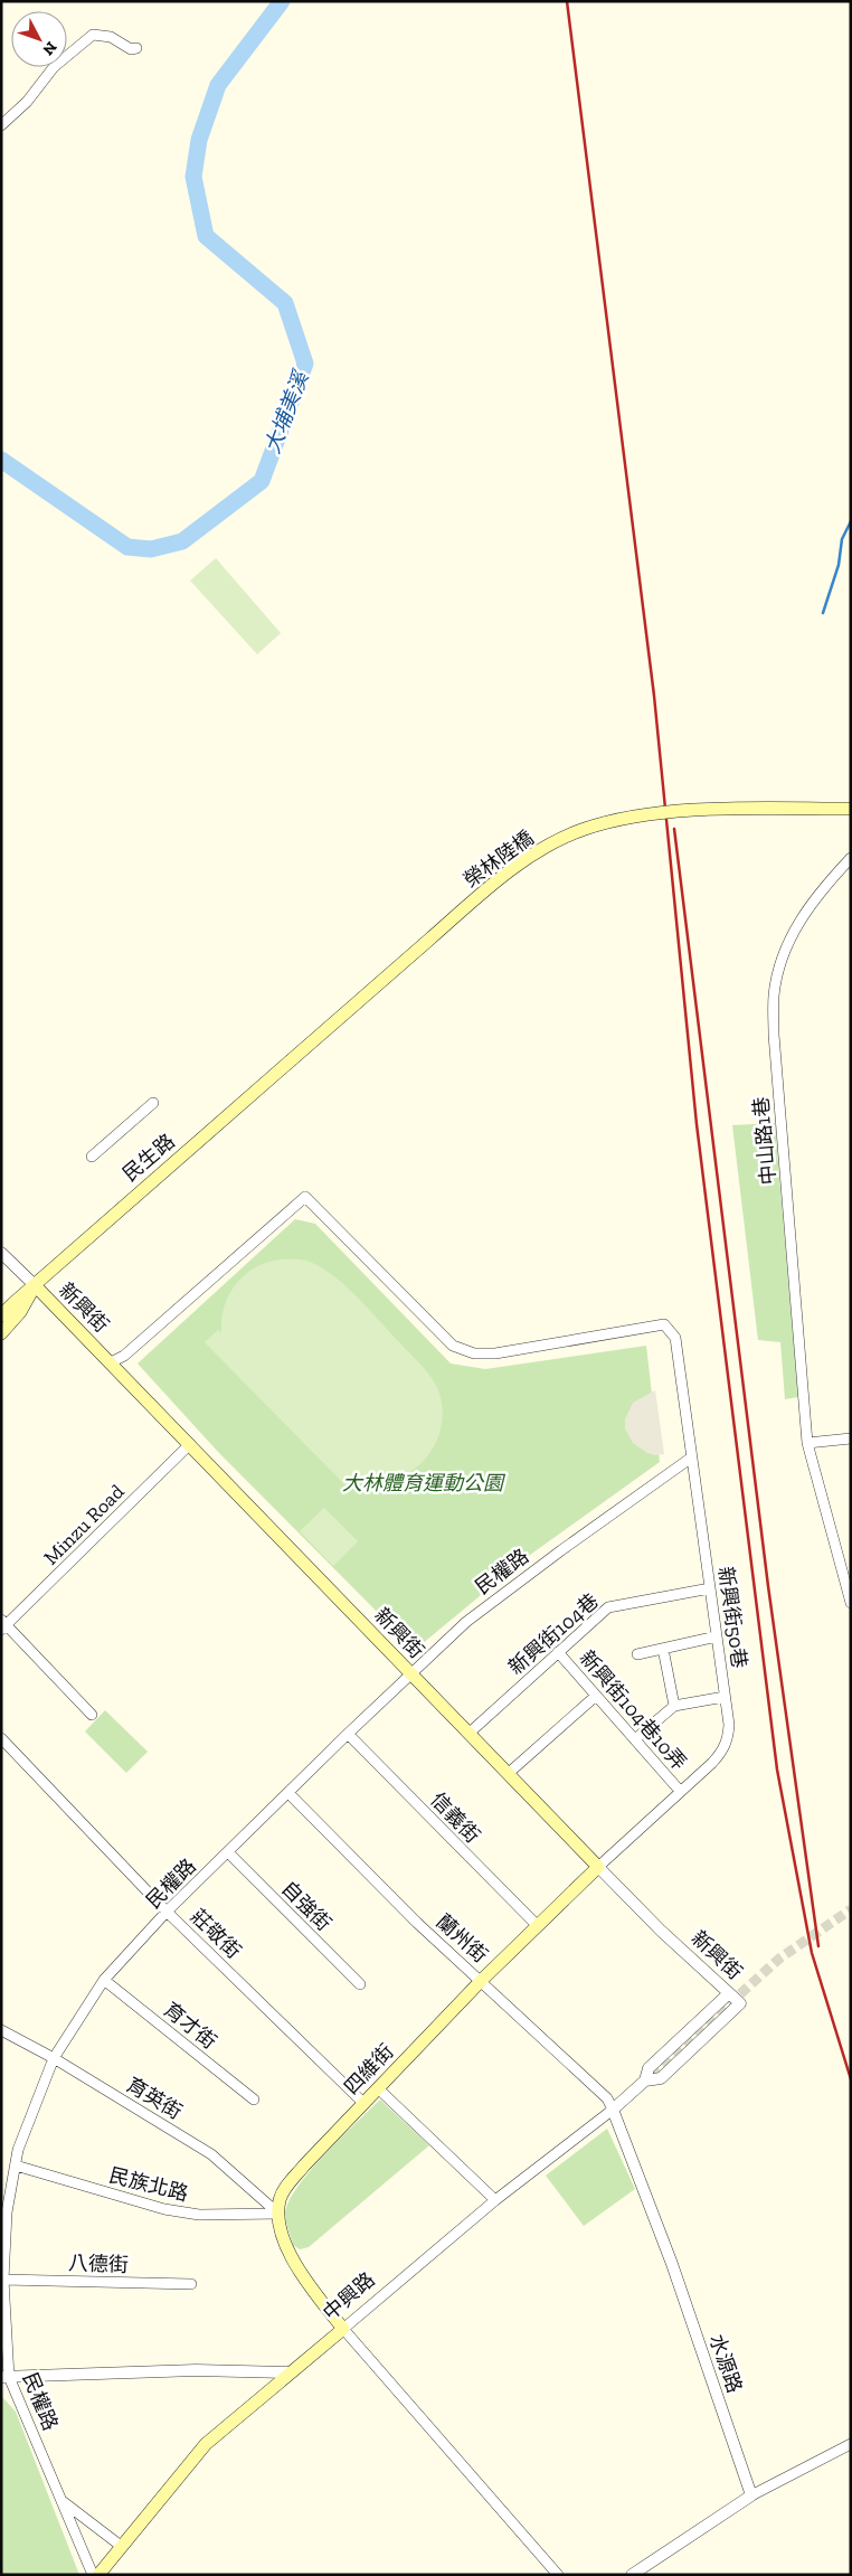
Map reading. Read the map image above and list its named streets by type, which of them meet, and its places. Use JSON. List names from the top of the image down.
{
  "streets": {
    "main road": [
      "榮林陸橋",
      "民生路",
      "新興街",
      "四維街",
      "中興路"
    ],
    "street": [
      "中山路1巷",
      "Minzu Road",
      "民權路",
      "新興街50巷",
      "新興街104巷",
      "新興街104巷10弄",
      "信義街",
      "自強街",
      "莊敬街",
      "蘭州街",
      "育才街",
      "育英街",
      "民族北路",
      "八德街",
      "水源路"
    ]
  },
  "crossings": [
    ["榮林陸橋", "民生路"],
    ["民生路", "新興街"],
    ["新興街", "Minzu Road"],
    ["新興街", "民權路"],
    ["新興街", "新興街50巷"],
    ["新興街", "新興街104巷"],
    ["新興街", "四維街"],
    ["新興街", "中興路"],
    ["民權路", "新興街50巷"],
    ["民權路", "信義街"],
    ["民權路", "自強街"],
    ["民權路", "莊敬街"],
    ["民權路", "蘭州街"],
    ["民權路", "育才街"],
    ["民權路", "育英街"],
    ["民權路", "民族北路"],
    ["民權路", "八德街"],
    ["民權路", "中興路"],
    ["新興街50巷", "新興街104巷"],
    ["新興街50巷", "新興街104巷10弄"],
    ["新興街50巷", "四維街"],
    ["新興街104巷", "新興街104巷10弄"],
    ["信義街", "四維街"],
    ["莊敬街", "四維街"],
    ["蘭州街", "四維街"],
    ["蘭州街", "中興路"],
    ["蘭州街", "水源路"],
    ["四維街", "育英街"],
    ["四維街", "民族北路"],
    ["育英街", "民族北路"],
    ["中興路", "水源路"]
  ],
  "water": ["大埔美溪"],
  "parks": ["大林體育運動公園"],
  "north": "bottom right"
}
